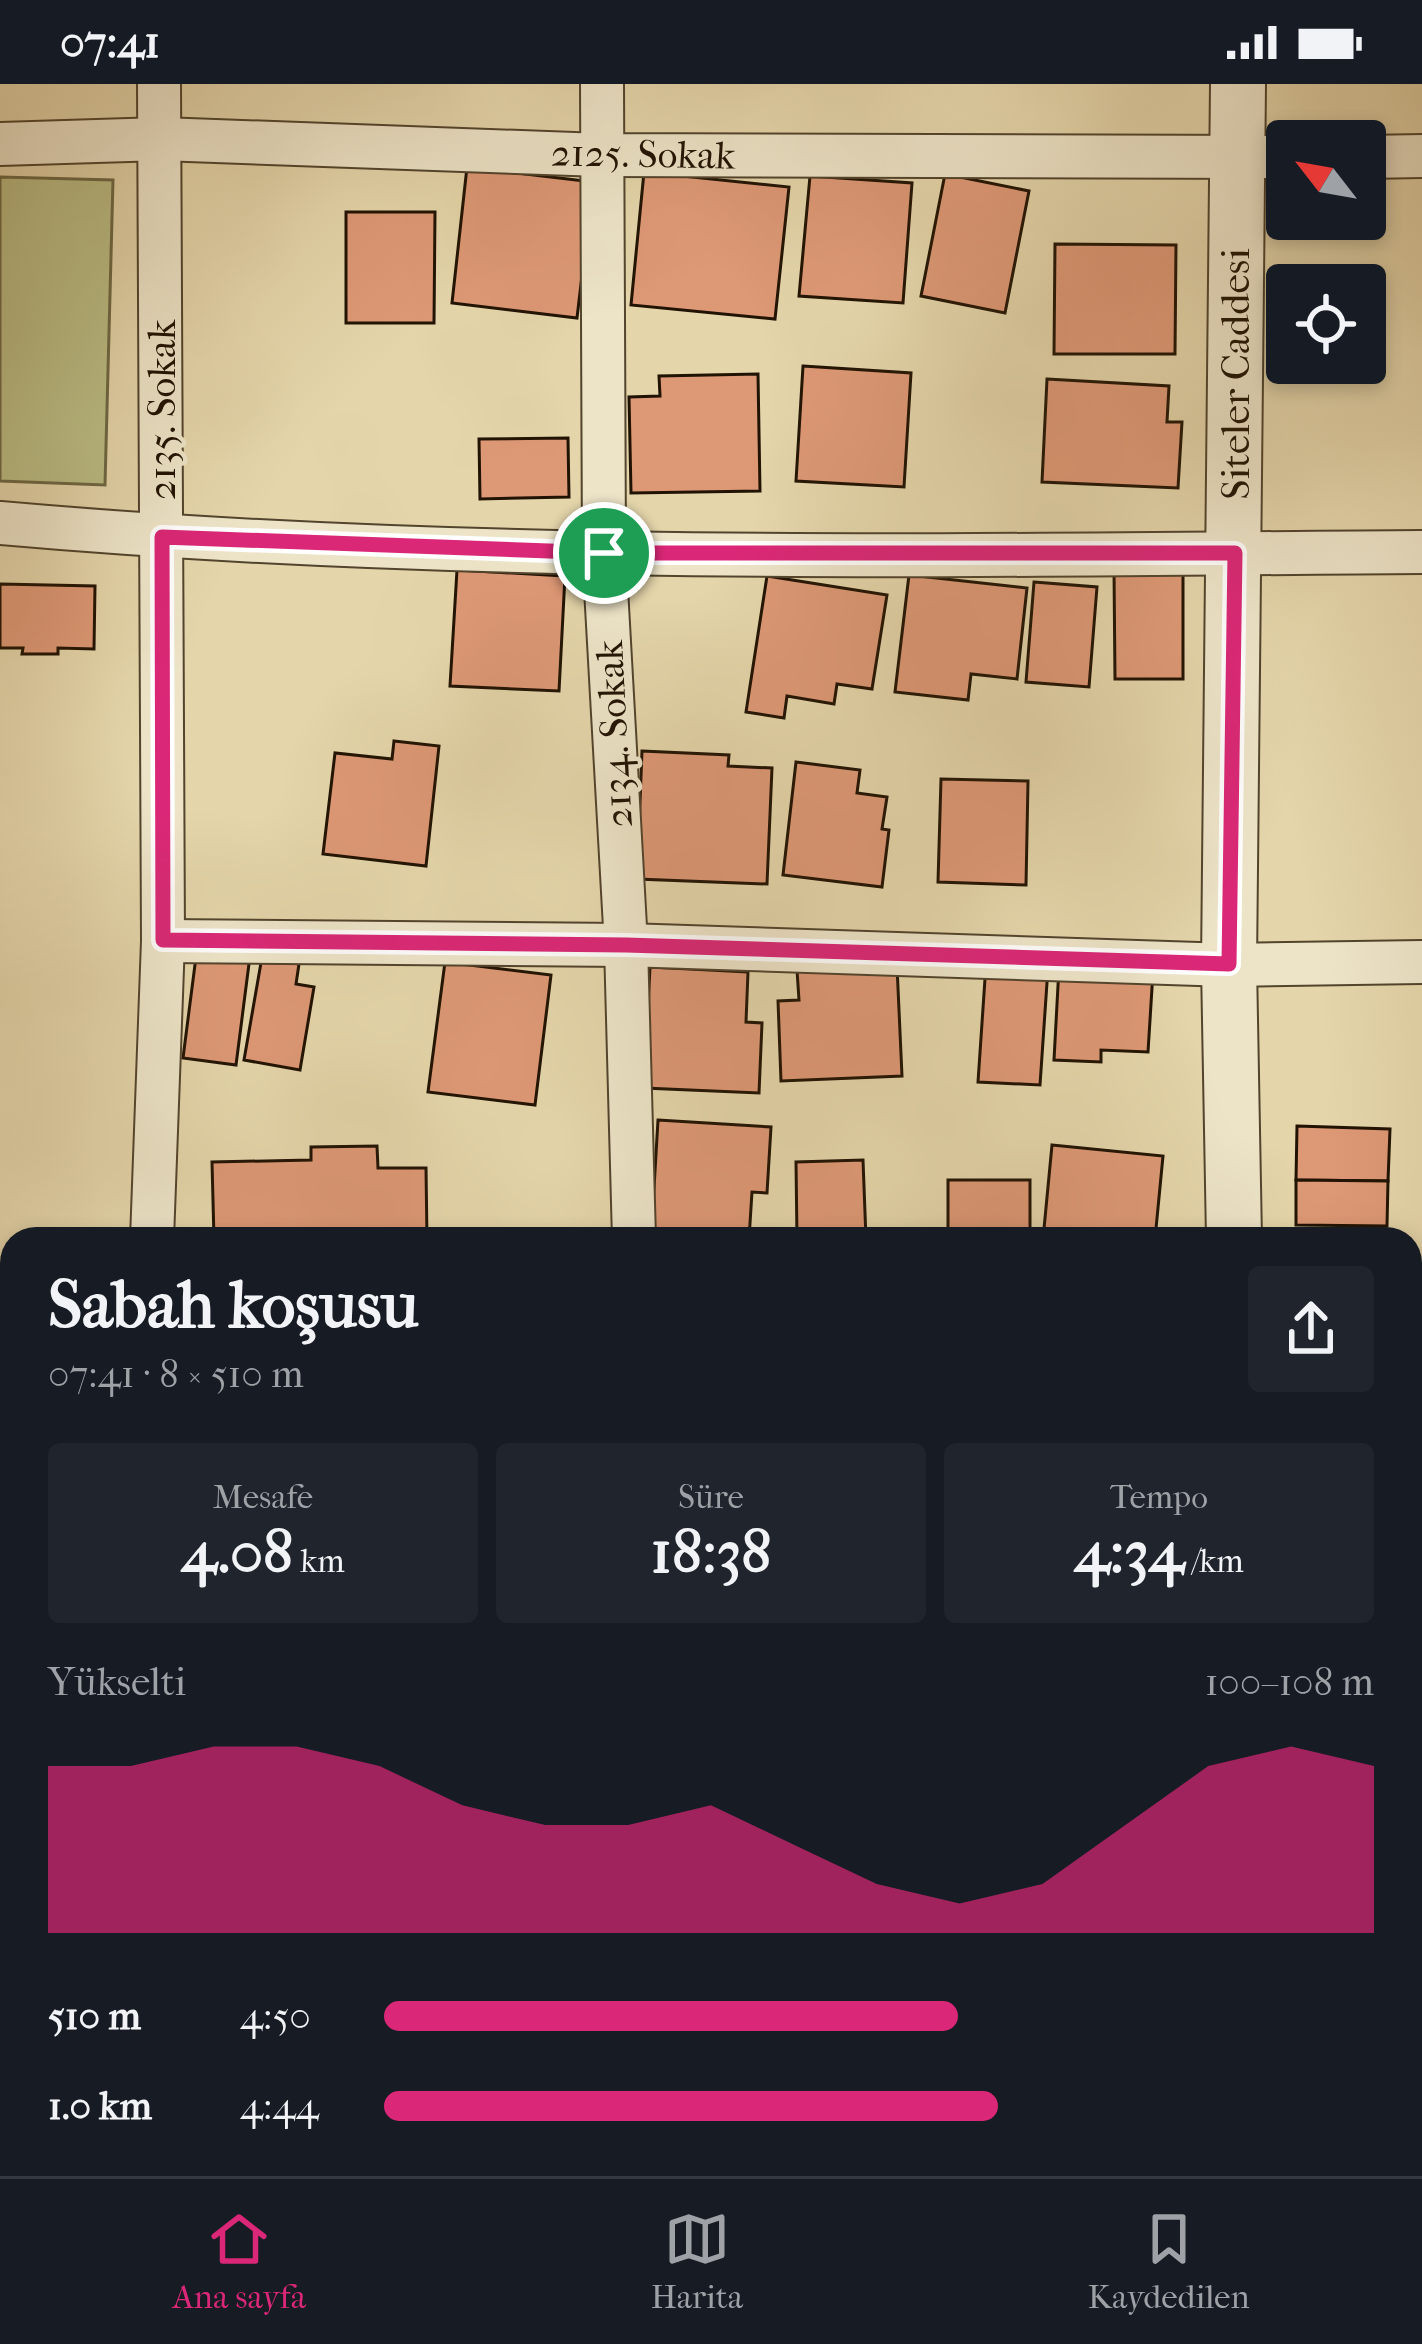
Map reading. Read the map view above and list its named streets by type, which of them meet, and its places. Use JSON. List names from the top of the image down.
{
  "streets": {
    "street": [
      "2125. Sokak",
      "Siteler Caddesi",
      "2135. Sokak",
      "2134. Sokak"
    ]
  },
  "crossings": [
    ["2125. Sokak", "Siteler Caddesi"],
    ["2125. Sokak", "2135. Sokak"],
    ["2125. Sokak", "2134. Sokak"]
  ],
  "north": "top left",
  "page": {
    "status": "07:41",
    "heading": ["Sabah koşusu", "07:41 · 8 × 510 m"],
    "stats": [
      ["Mesafe", "4.08 km"],
      ["Süre", "18:38"],
      ["Tempo", "4:34 /km"]
    ],
    "chart": ["Yükselti", "100–108 m"],
    "list": [
      {
        "name": "510 m",
        "note": "4:50"
      },
      {
        "name": "1.0 km",
        "note": "4:44"
      }
    ],
    "tabs": ["Ana sayfa", "Harita", "Kaydedilen"]
  }
}
